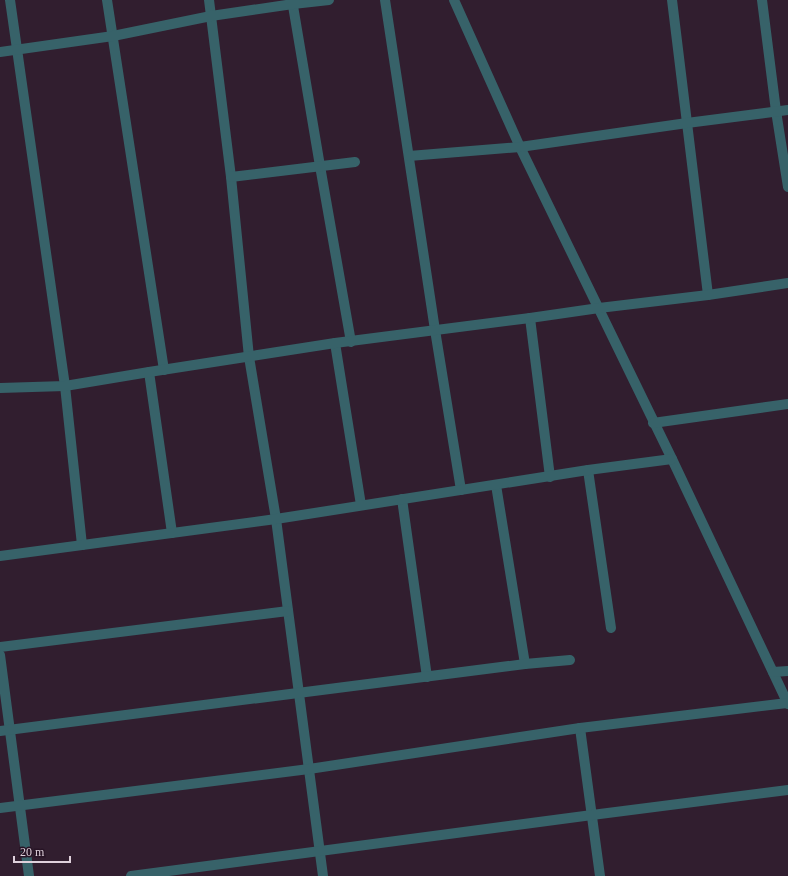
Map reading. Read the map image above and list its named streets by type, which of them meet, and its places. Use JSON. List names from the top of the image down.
{
  "scale_bar": "20 m"
}
